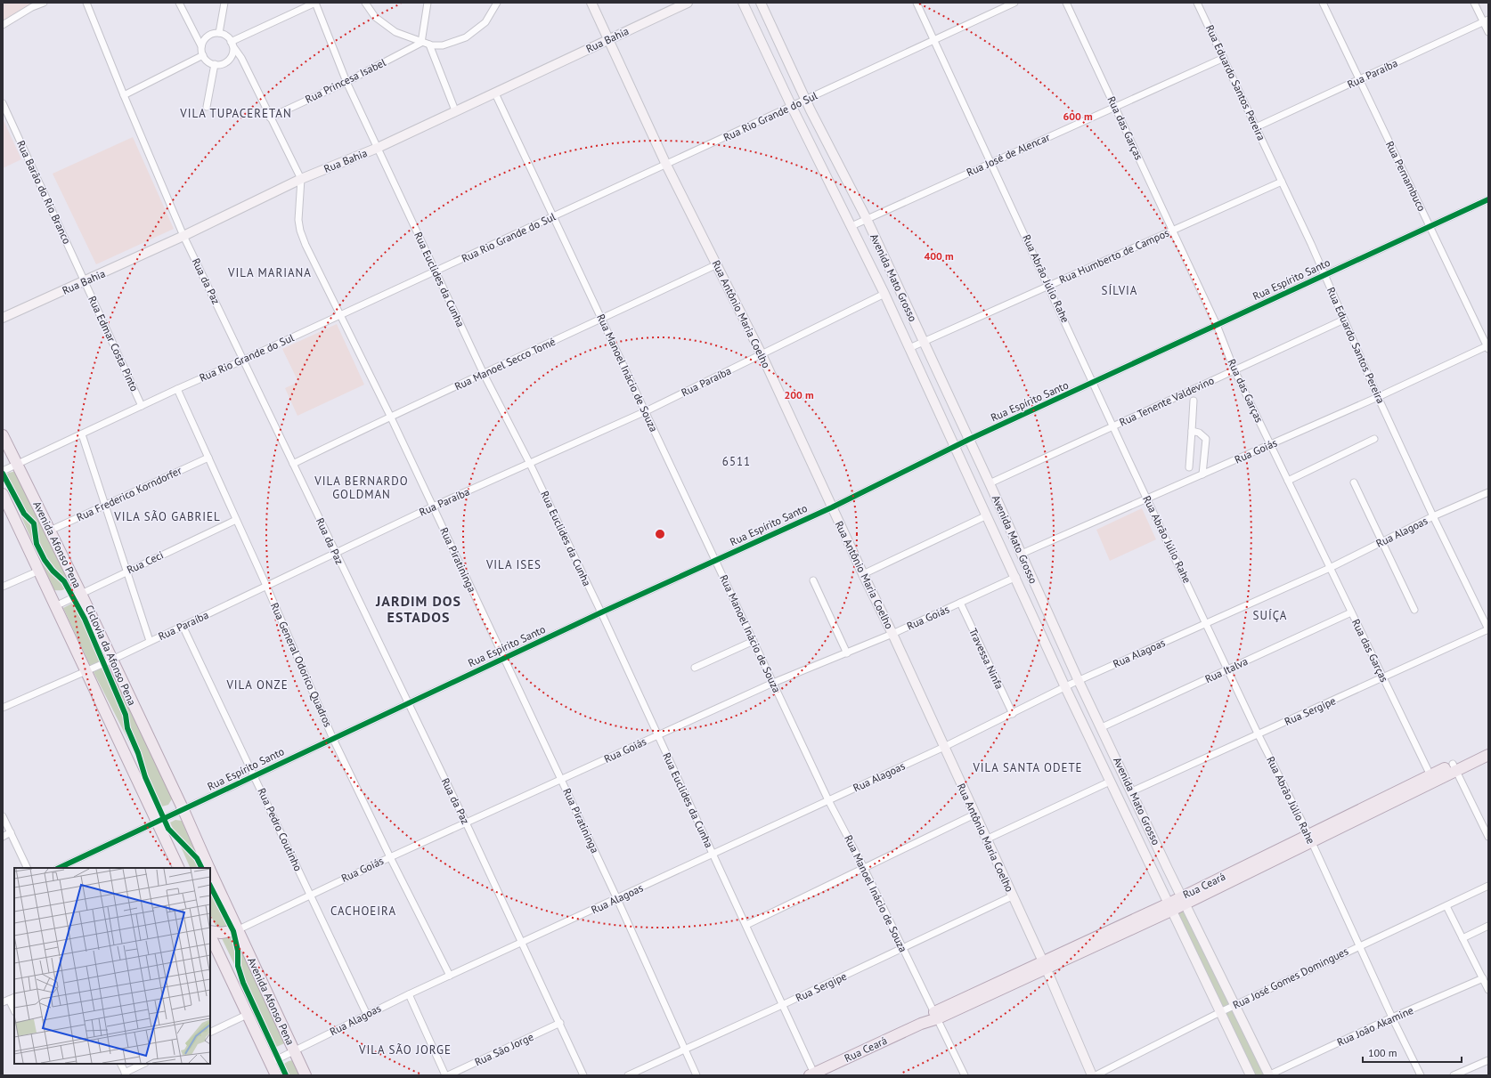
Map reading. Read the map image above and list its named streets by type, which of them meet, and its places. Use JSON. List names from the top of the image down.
{
  "streets": {
    "main road": [
      "Rua Bahia",
      "Avenida Mato Grosso",
      "Rua Antônio Maria Coelho",
      "Avenida Afonso Pena",
      "Rua Ceará"
    ],
    "street": [
      "Rua Paraíba",
      "Rua Princesa Isabel",
      "Rua Eduardo Santos Pereira",
      "Rua Rio Grande do Sul",
      "Rua das Garças",
      "Rua José de Alencar",
      "Rua Pernambuco",
      "Rua Barão do Rio Branco",
      "Rua Humberto de Campos",
      "Rua Abrão Júlio Rahe",
      "Rua Euclides da Cunha",
      "Rua Espírito Santo",
      "Rua da Paz",
      "Rua Edmar Costa Pinto",
      "Rua Manoel Secco Tomé",
      "Rua Manoel Inácio de Souza",
      "Rua Tenente Valdevino",
      "Rua Goiás",
      "Rua Frederico Korndorfer",
      "Rua Alagoas",
      "Rua Piratininga",
      "Rua Ceci",
      "Travessa Ninfa",
      "Rua General Odorico Quadros",
      "Rua Italva",
      "Rua Sergipe",
      "Rua Pedro Coutinho",
      "Rua José Gomes Domingues",
      "Rua João Akamine",
      "Rua São Jorge"
    ],
    "cycle path": ["Ciclovia da Afonso Pena"]
  },
  "crossings": [
    ["Rua Bahia", "Rua Barão do Rio Branco"],
    ["Rua Bahia", "Rua Euclides da Cunha"],
    ["Rua Bahia", "Rua da Paz"],
    ["Rua Bahia", "Rua Antônio Maria Coelho"],
    ["Rua Bahia", "Rua Edmar Costa Pinto"],
    ["Rua Bahia", "Rua Manoel Inácio de Souza"],
    ["Rua Bahia", "Rua Piratininga"],
    ["Rua Paraíba", "Rua Eduardo Santos Pereira"],
    ["Rua Paraíba", "Rua Pernambuco"],
    ["Rua Paraíba", "Avenida Mato Grosso"],
    ["Rua Paraíba", "Rua Euclides da Cunha"],
    ["Rua Paraíba", "Rua da Paz"],
    ["Rua Paraíba", "Rua Antônio Maria Coelho"],
    ["Rua Paraíba", "Rua Manoel Inácio de Souza"],
    ["Rua Paraíba", "Avenida Afonso Pena"],
    ["Rua Paraíba", "Rua Piratininga"],
    ["Rua Paraíba", "Rua General Odorico Quadros"],
    ["Rua Paraíba", "Rua Pedro Coutinho"],
    ["Rua Princesa Isabel", "Rua Euclides da Cunha"],
    ["Rua Eduardo Santos Pereira", "Rua José de Alencar"],
    ["Rua Eduardo Santos Pereira", "Rua Humberto de Campos"],
    ["Rua Eduardo Santos Pereira", "Rua Espírito Santo"],
    ["Rua Eduardo Santos Pereira", "Rua Tenente Valdevino"],
    ["Rua Eduardo Santos Pereira", "Rua Goiás"],
    ["Rua Eduardo Santos Pereira", "Rua Alagoas"],
    ["Rua Eduardo Santos Pereira", "Rua Sergipe"],
    ["Rua Rio Grande do Sul", "Avenida Mato Grosso"],
    ["Rua Rio Grande do Sul", "Rua Abrão Júlio Rahe"],
    ["Rua Rio Grande do Sul", "Rua Euclides da Cunha"],
    ["Rua Rio Grande do Sul", "Rua da Paz"],
    ["Rua Rio Grande do Sul", "Rua Antônio Maria Coelho"],
    ["Rua Rio Grande do Sul", "Rua Edmar Costa Pinto"],
    ["Rua Rio Grande do Sul", "Rua Manoel Inácio de Souza"],
    ["Rua Rio Grande do Sul", "Avenida Afonso Pena"],
    ["Rua Rio Grande do Sul", "Rua Piratininga"],
    ["Rua Rio Grande do Sul", "Rua General Odorico Quadros"],
    ["Rua das Garças", "Rua José de Alencar"],
    ["Rua das Garças", "Rua Humberto de Campos"],
    ["Rua das Garças", "Rua Espírito Santo"],
    ["Rua das Garças", "Rua Tenente Valdevino"],
    ["Rua das Garças", "Rua Goiás"],
    ["Rua das Garças", "Rua Alagoas"],
    ["Rua das Garças", "Rua Italva"],
    ["Rua das Garças", "Rua Sergipe"],
    ["Rua das Garças", "Rua Ceará"],
    ["Rua José de Alencar", "Avenida Mato Grosso"],
    ["Rua José de Alencar", "Rua Abrão Júlio Rahe"],
    ["Rua Pernambuco", "Rua Espírito Santo"],
    ["Rua Pernambuco", "Rua Goiás"],
    ["Rua Barão do Rio Branco", "Rua Edmar Costa Pinto"],
    ["Rua Humberto de Campos", "Avenida Mato Grosso"],
    ["Rua Humberto de Campos", "Rua Abrão Júlio Rahe"],
    ["Avenida Mato Grosso", "Rua Espírito Santo"],
    ["Avenida Mato Grosso", "Rua Tenente Valdevino"],
    ["Avenida Mato Grosso", "Rua Goiás"],
    ["Avenida Mato Grosso", "Rua Alagoas"],
    ["Avenida Mato Grosso", "Rua Italva"],
    ["Avenida Mato Grosso", "Rua Sergipe"],
    ["Avenida Mato Grosso", "Rua Ceará"],
    ["Avenida Mato Grosso", "Rua José Gomes Domingues"],
    ["Avenida Mato Grosso", "Rua João Akamine"],
    ["Rua Abrão Júlio Rahe", "Rua Espírito Santo"],
    ["Rua Abrão Júlio Rahe", "Rua Tenente Valdevino"],
    ["Rua Abrão Júlio Rahe", "Rua Goiás"],
    ["Rua Abrão Júlio Rahe", "Rua Alagoas"],
    ["Rua Abrão Júlio Rahe", "Rua Italva"],
    ["Rua Abrão Júlio Rahe", "Rua Sergipe"],
    ["Rua Abrão Júlio Rahe", "Rua Ceará"],
    ["Rua Abrão Júlio Rahe", "Rua José Gomes Domingues"],
    ["Rua Abrão Júlio Rahe", "Rua João Akamine"],
    ["Rua Euclides da Cunha", "Rua Espírito Santo"],
    ["Rua Euclides da Cunha", "Rua Manoel Secco Tomé"],
    ["Rua Euclides da Cunha", "Rua Goiás"],
    ["Rua Euclides da Cunha", "Rua Alagoas"],
    ["Rua Euclides da Cunha", "Rua Sergipe"],
    ["Rua Euclides da Cunha", "Rua Ceará"],
    ["Rua Espírito Santo", "Rua da Paz"],
    ["Rua Espírito Santo", "Rua Antônio Maria Coelho"],
    ["Rua Espírito Santo", "Rua Manoel Inácio de Souza"],
    ["Rua Espírito Santo", "Avenida Afonso Pena"],
    ["Rua Espírito Santo", "Rua Piratininga"],
    ["Rua Espírito Santo", "Rua General Odorico Quadros"],
    ["Rua Espírito Santo", "Rua Pedro Coutinho"],
    ["Rua da Paz", "Rua Manoel Secco Tomé"],
    ["Rua da Paz", "Rua Goiás"],
    ["Rua da Paz", "Rua Alagoas"],
    ["Rua da Paz", "Rua São Jorge"],
    ["Rua Antônio Maria Coelho", "Rua Manoel Secco Tomé"],
    ["Rua Antônio Maria Coelho", "Rua Goiás"],
    ["Rua Antônio Maria Coelho", "Rua Alagoas"],
    ["Rua Antônio Maria Coelho", "Rua Sergipe"],
    ["Rua Antônio Maria Coelho", "Rua Ceará"],
    ["Rua Manoel Secco Tomé", "Rua Manoel Inácio de Souza"],
    ["Rua Manoel Secco Tomé", "Rua Piratininga"],
    ["Rua Manoel Inácio de Souza", "Rua Goiás"],
    ["Rua Manoel Inácio de Souza", "Rua Alagoas"],
    ["Rua Manoel Inácio de Souza", "Rua Sergipe"],
    ["Rua Manoel Inácio de Souza", "Rua Ceará"],
    ["Rua Goiás", "Avenida Afonso Pena"],
    ["Rua Goiás", "Rua Piratininga"],
    ["Rua Goiás", "Travessa Ninfa"],
    ["Rua Goiás", "Rua General Odorico Quadros"],
    ["Rua Goiás", "Rua Pedro Coutinho"],
    ["Rua Frederico Korndorfer", "Avenida Afonso Pena"],
    ["Rua Frederico Korndorfer", "Rua General Odorico Quadros"],
    ["Rua Alagoas", "Avenida Afonso Pena"],
    ["Rua Alagoas", "Rua Piratininga"],
    ["Rua Alagoas", "Travessa Ninfa"],
    ["Rua Alagoas", "Rua General Odorico Quadros"],
    ["Rua Alagoas", "Rua Pedro Coutinho"],
    ["Avenida Afonso Pena", "Rua Ceci"],
    ["Rua Piratininga", "Rua Sergipe"],
    ["Rua Ceci", "Rua General Odorico Quadros"]
  ],
  "districts": [
    "VILA TUPACERETAN",
    "VILA MARIANA",
    "SÍLVIA",
    "6511",
    "VILA BERNARDO GOLDMAN",
    "VILA SÃO GABRIEL",
    "VILA ISES",
    "JARDIM DOS ESTADOS",
    "SUÍÇA",
    "VILA ONZE",
    "VILA SANTA ODETE",
    "CACHOEIRA",
    "VILA SÃO JORGE"
  ],
  "scale_bar": "100 m",
  "rings": ["600 m", "400 m", "200 m"]
}
